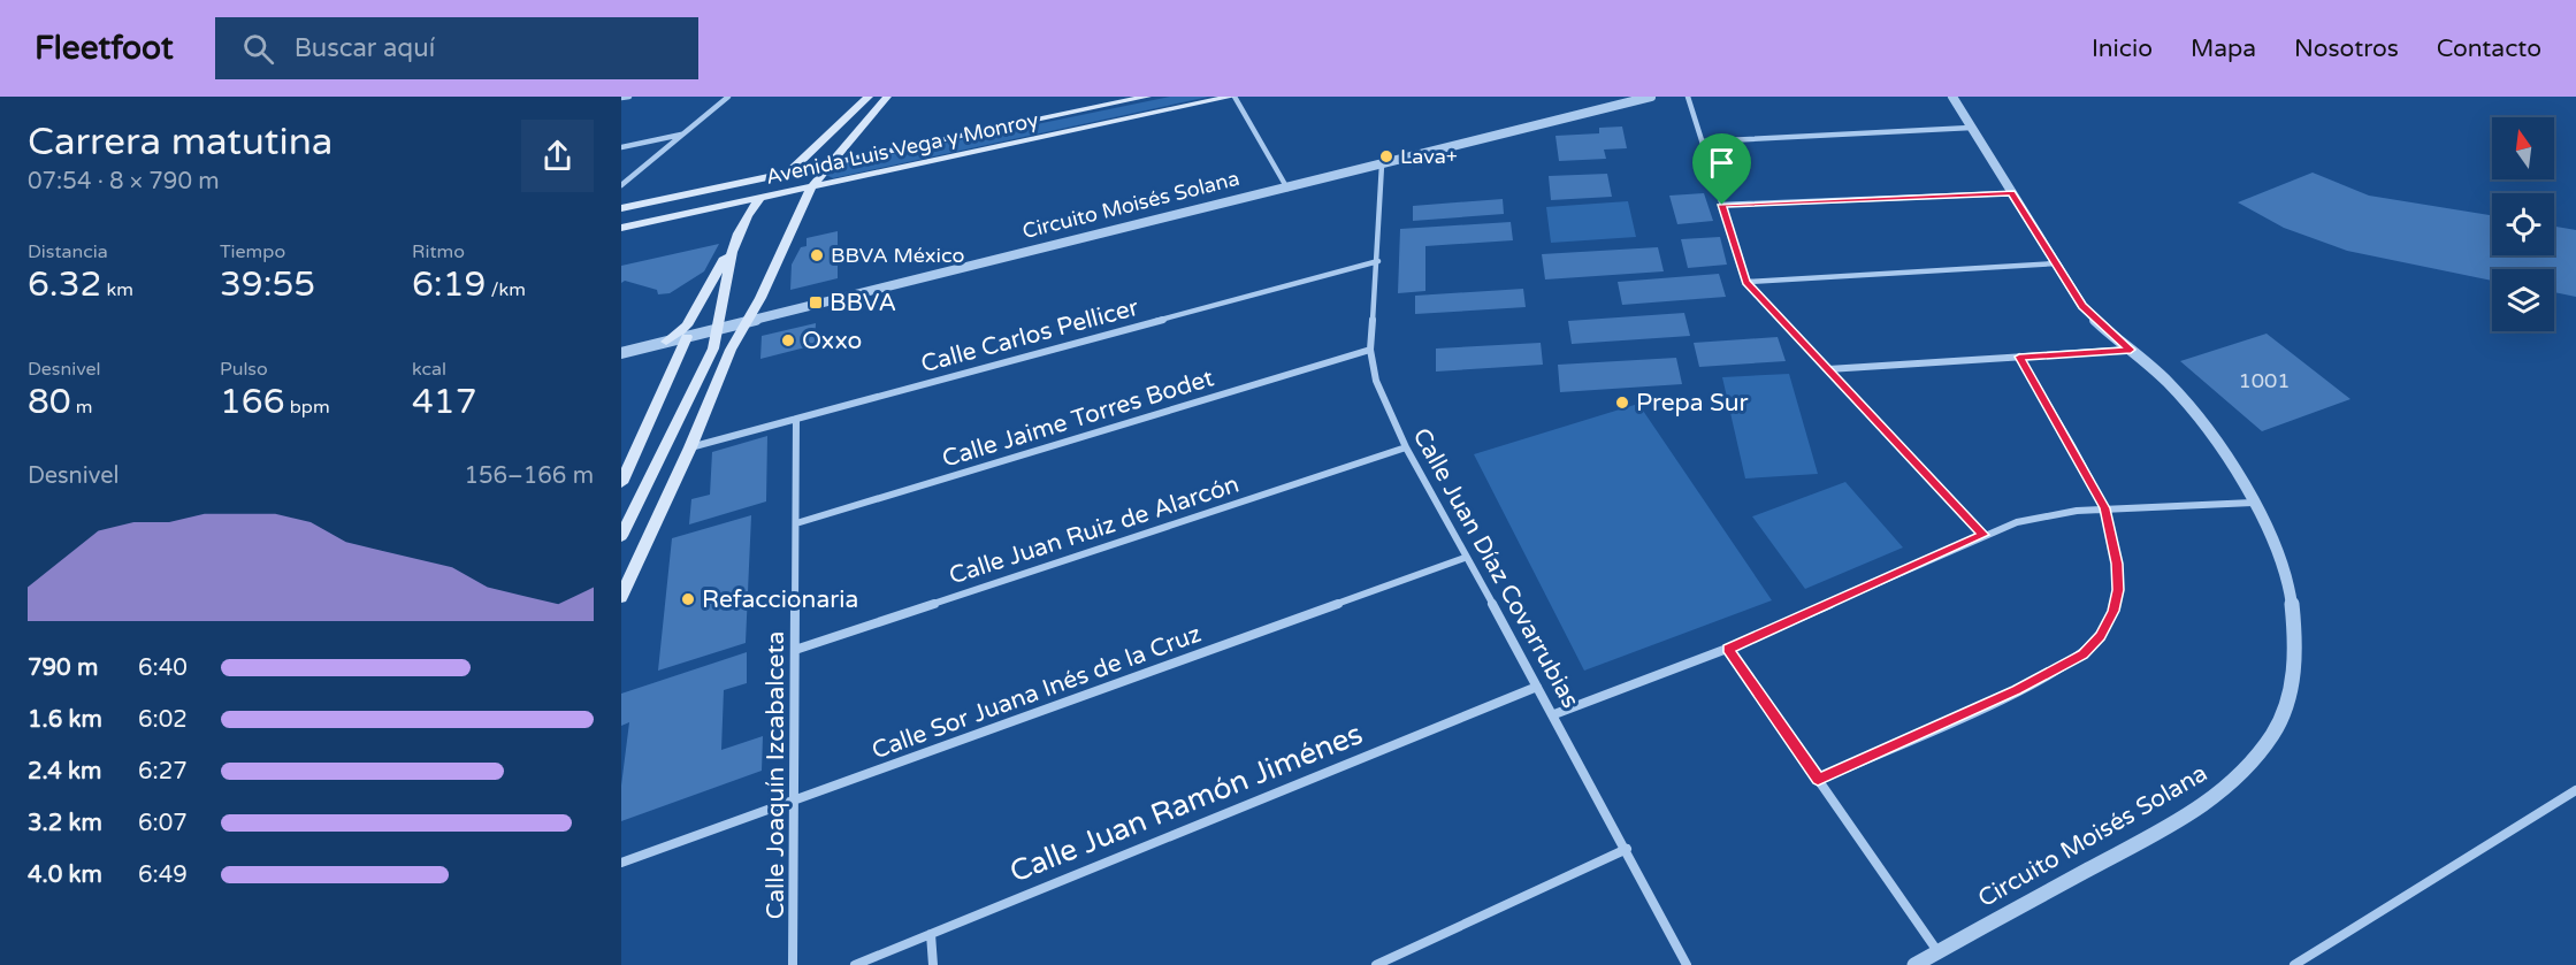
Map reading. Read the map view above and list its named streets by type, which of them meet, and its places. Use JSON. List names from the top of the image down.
{
  "streets": {
    "main road": ["Avenida Luis Vega y Monroy"],
    "street": [
      "Circuito Moisés Solana",
      "Calle Carlos Pellicer",
      "Calle Jaime Torres Bodet",
      "Calle Juan Ruiz de Alarcón",
      "Calle Juan Díaz Covarrubias",
      "Calle Sor Juana Inés de la Cruz",
      "Calle Joaquín Izcabalceta",
      "Calle Juan Ramón Jiménes"
    ]
  },
  "crossings": [
    ["Circuito Moisés Solana", "Calle Juan Díaz Covarrubias"],
    ["Calle Carlos Pellicer", "Calle Juan Díaz Covarrubias"],
    ["Calle Carlos Pellicer", "Calle Joaquín Izcabalceta"],
    ["Calle Jaime Torres Bodet", "Calle Juan Díaz Covarrubias"],
    ["Calle Jaime Torres Bodet", "Calle Joaquín Izcabalceta"],
    ["Calle Juan Ruiz de Alarcón", "Calle Juan Díaz Covarrubias"],
    ["Calle Juan Ruiz de Alarcón", "Calle Joaquín Izcabalceta"],
    ["Calle Juan Díaz Covarrubias", "Calle Sor Juana Inés de la Cruz"],
    ["Calle Juan Díaz Covarrubias", "Calle Juan Ramón Jiménes"],
    ["Calle Sor Juana Inés de la Cruz", "Calle Joaquín Izcabalceta"]
  ],
  "places": {
    "other": [
      "Lava+",
      "BBVA México",
      "Oxxo",
      "Prepa Sur",
      "Refaccionaria"
    ],
    "transit": ["BBVA"]
  },
  "house_numbers": ["1001"],
  "north": "top",
  "page": {
    "header": "Fleetfoot",
    "search": "Buscar aquí",
    "nav": [
      "Inicio",
      "Mapa",
      "Nosotros",
      "Contacto"
    ],
    "heading": ["Carrera matutina", "07:54 · 8 × 790 m"],
    "stats": [
      ["Distancia", "6.32 km"],
      ["Tiempo", "39:55"],
      ["Ritmo", "6:19 /km"],
      ["Desnivel", "80 m"],
      ["Pulso", "166 bpm"],
      ["kcal", "417"]
    ],
    "chart": ["Desnivel", "156–166 m"],
    "list": [
      {
        "name": "790 m",
        "note": "6:40"
      },
      {
        "name": "1.6 km",
        "note": "6:02"
      },
      {
        "name": "2.4 km",
        "note": "6:27"
      },
      {
        "name": "3.2 km",
        "note": "6:07"
      },
      {
        "name": "4.0 km",
        "note": "6:49"
      }
    ]
  }
}
